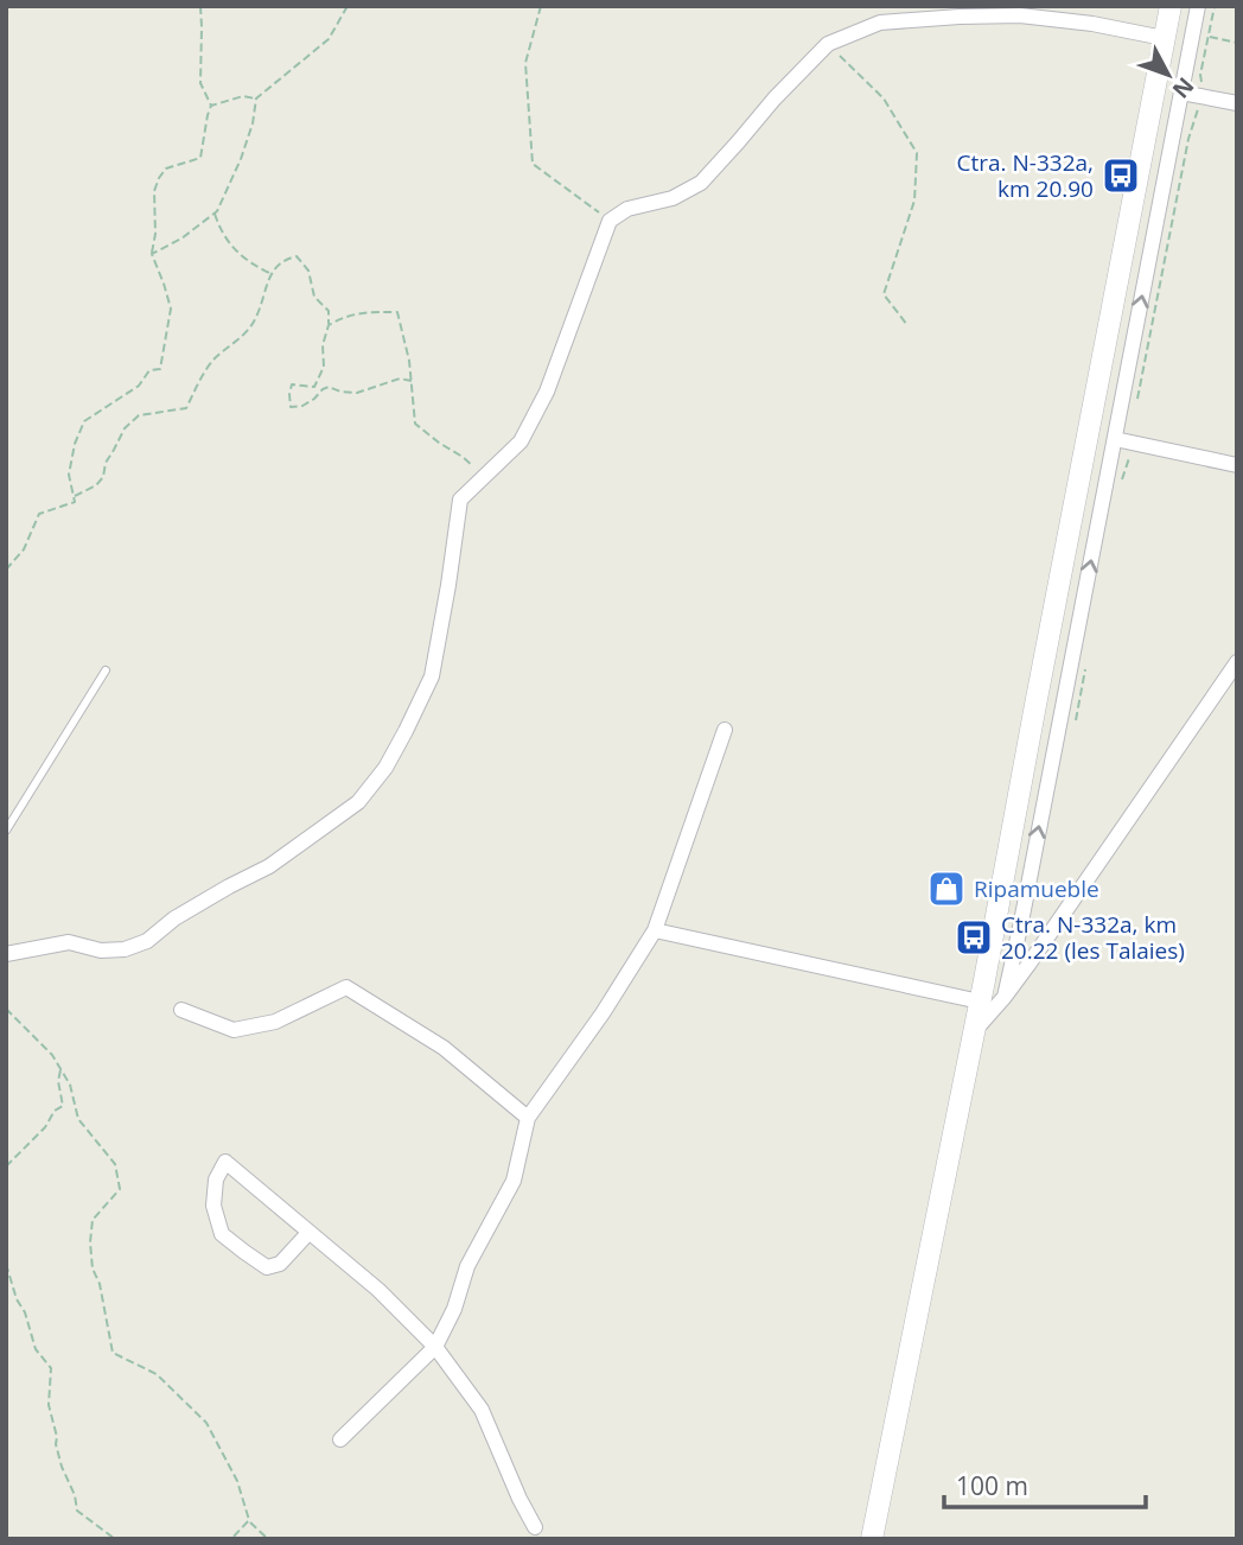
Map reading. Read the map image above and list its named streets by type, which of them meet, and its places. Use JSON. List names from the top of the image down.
{
  "places": {
    "bus stop": ["Ctra. N-332a, km 20.90", "Ctra. N-332a, km 20.22 (les Talaies)"],
    "shop": ["Ripamueble"]
  },
  "scale_bar": "100 m",
  "north": "bottom right"
}
